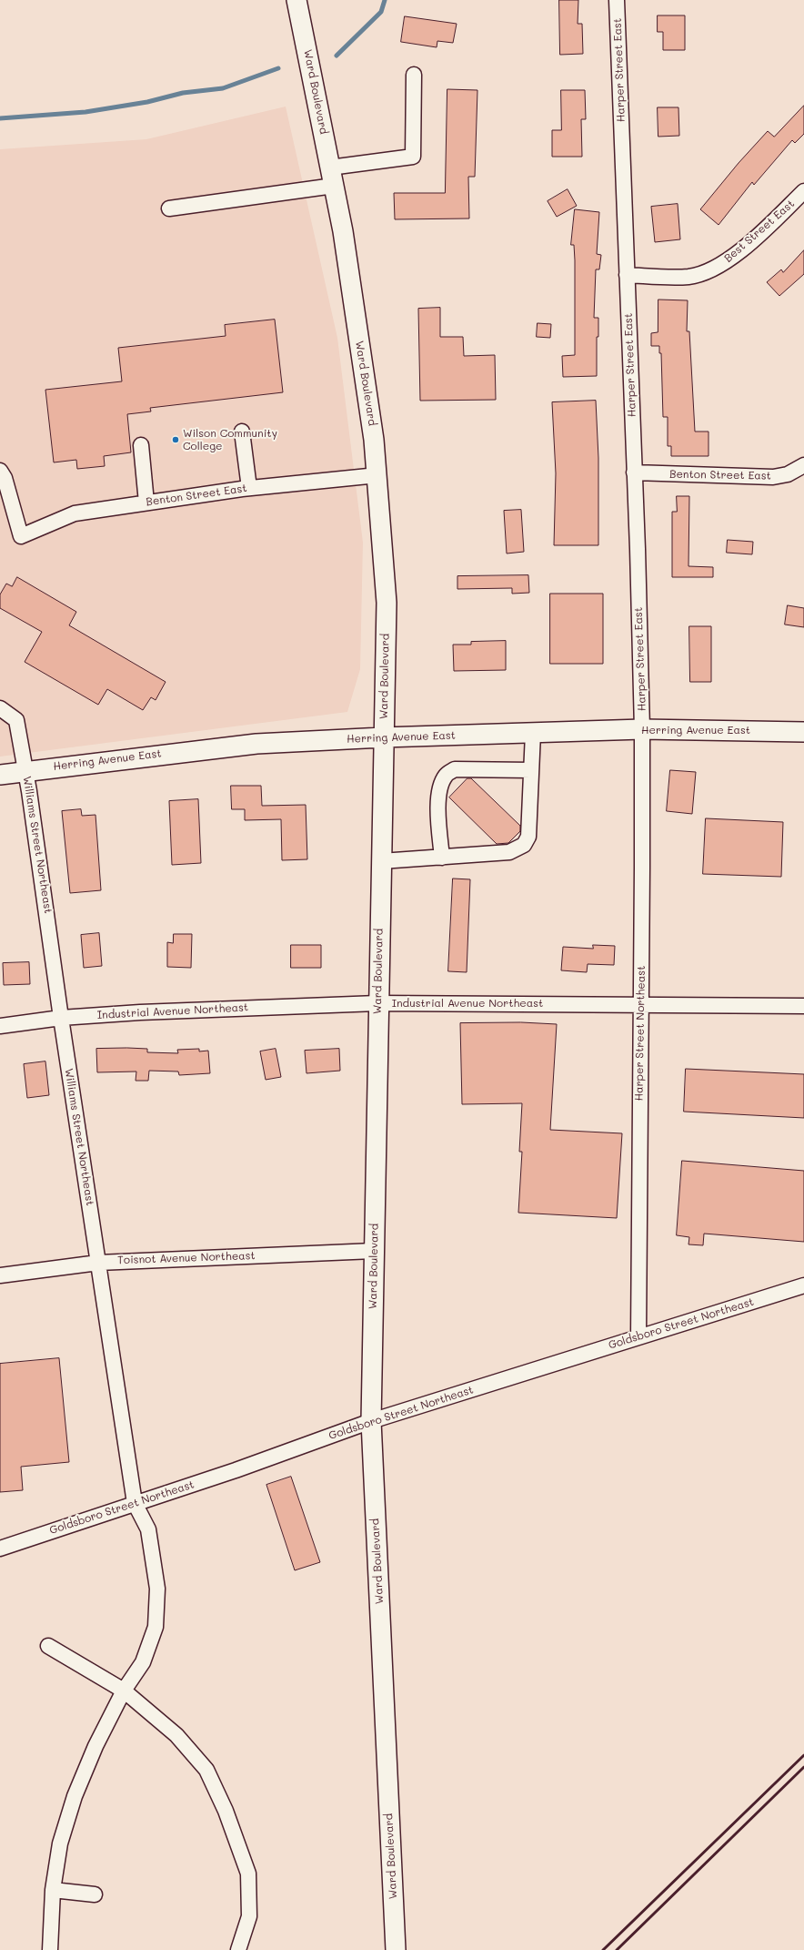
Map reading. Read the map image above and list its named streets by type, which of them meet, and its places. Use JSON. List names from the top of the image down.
{
  "streets": {
    "main road": ["Ward Boulevard", "Herring Avenue East"],
    "street": [
      "Harper Street East",
      "Best Street East",
      "Benton Street East",
      "Williams Street Northeast",
      "Industrial Avenue Northeast",
      "Harper Street Northeast",
      "Toisnot Avenue Northeast",
      "Goldsboro Street Northeast"
    ]
  },
  "crossings": [
    ["Harper Street East", "Best Street East"],
    ["Harper Street East", "Benton Street East"],
    ["Harper Street East", "Herring Avenue East"],
    ["Harper Street East", "Harper Street Northeast"],
    ["Ward Boulevard", "Benton Street East"],
    ["Ward Boulevard", "Herring Avenue East"],
    ["Ward Boulevard", "Industrial Avenue Northeast"],
    ["Ward Boulevard", "Toisnot Avenue Northeast"],
    ["Ward Boulevard", "Goldsboro Street Northeast"],
    ["Herring Avenue East", "Williams Street Northeast"],
    ["Herring Avenue East", "Harper Street Northeast"],
    ["Williams Street Northeast", "Industrial Avenue Northeast"],
    ["Williams Street Northeast", "Toisnot Avenue Northeast"],
    ["Williams Street Northeast", "Goldsboro Street Northeast"],
    ["Industrial Avenue Northeast", "Harper Street Northeast"],
    ["Harper Street Northeast", "Goldsboro Street Northeast"]
  ],
  "places": ["Wilson Community College"]
}
